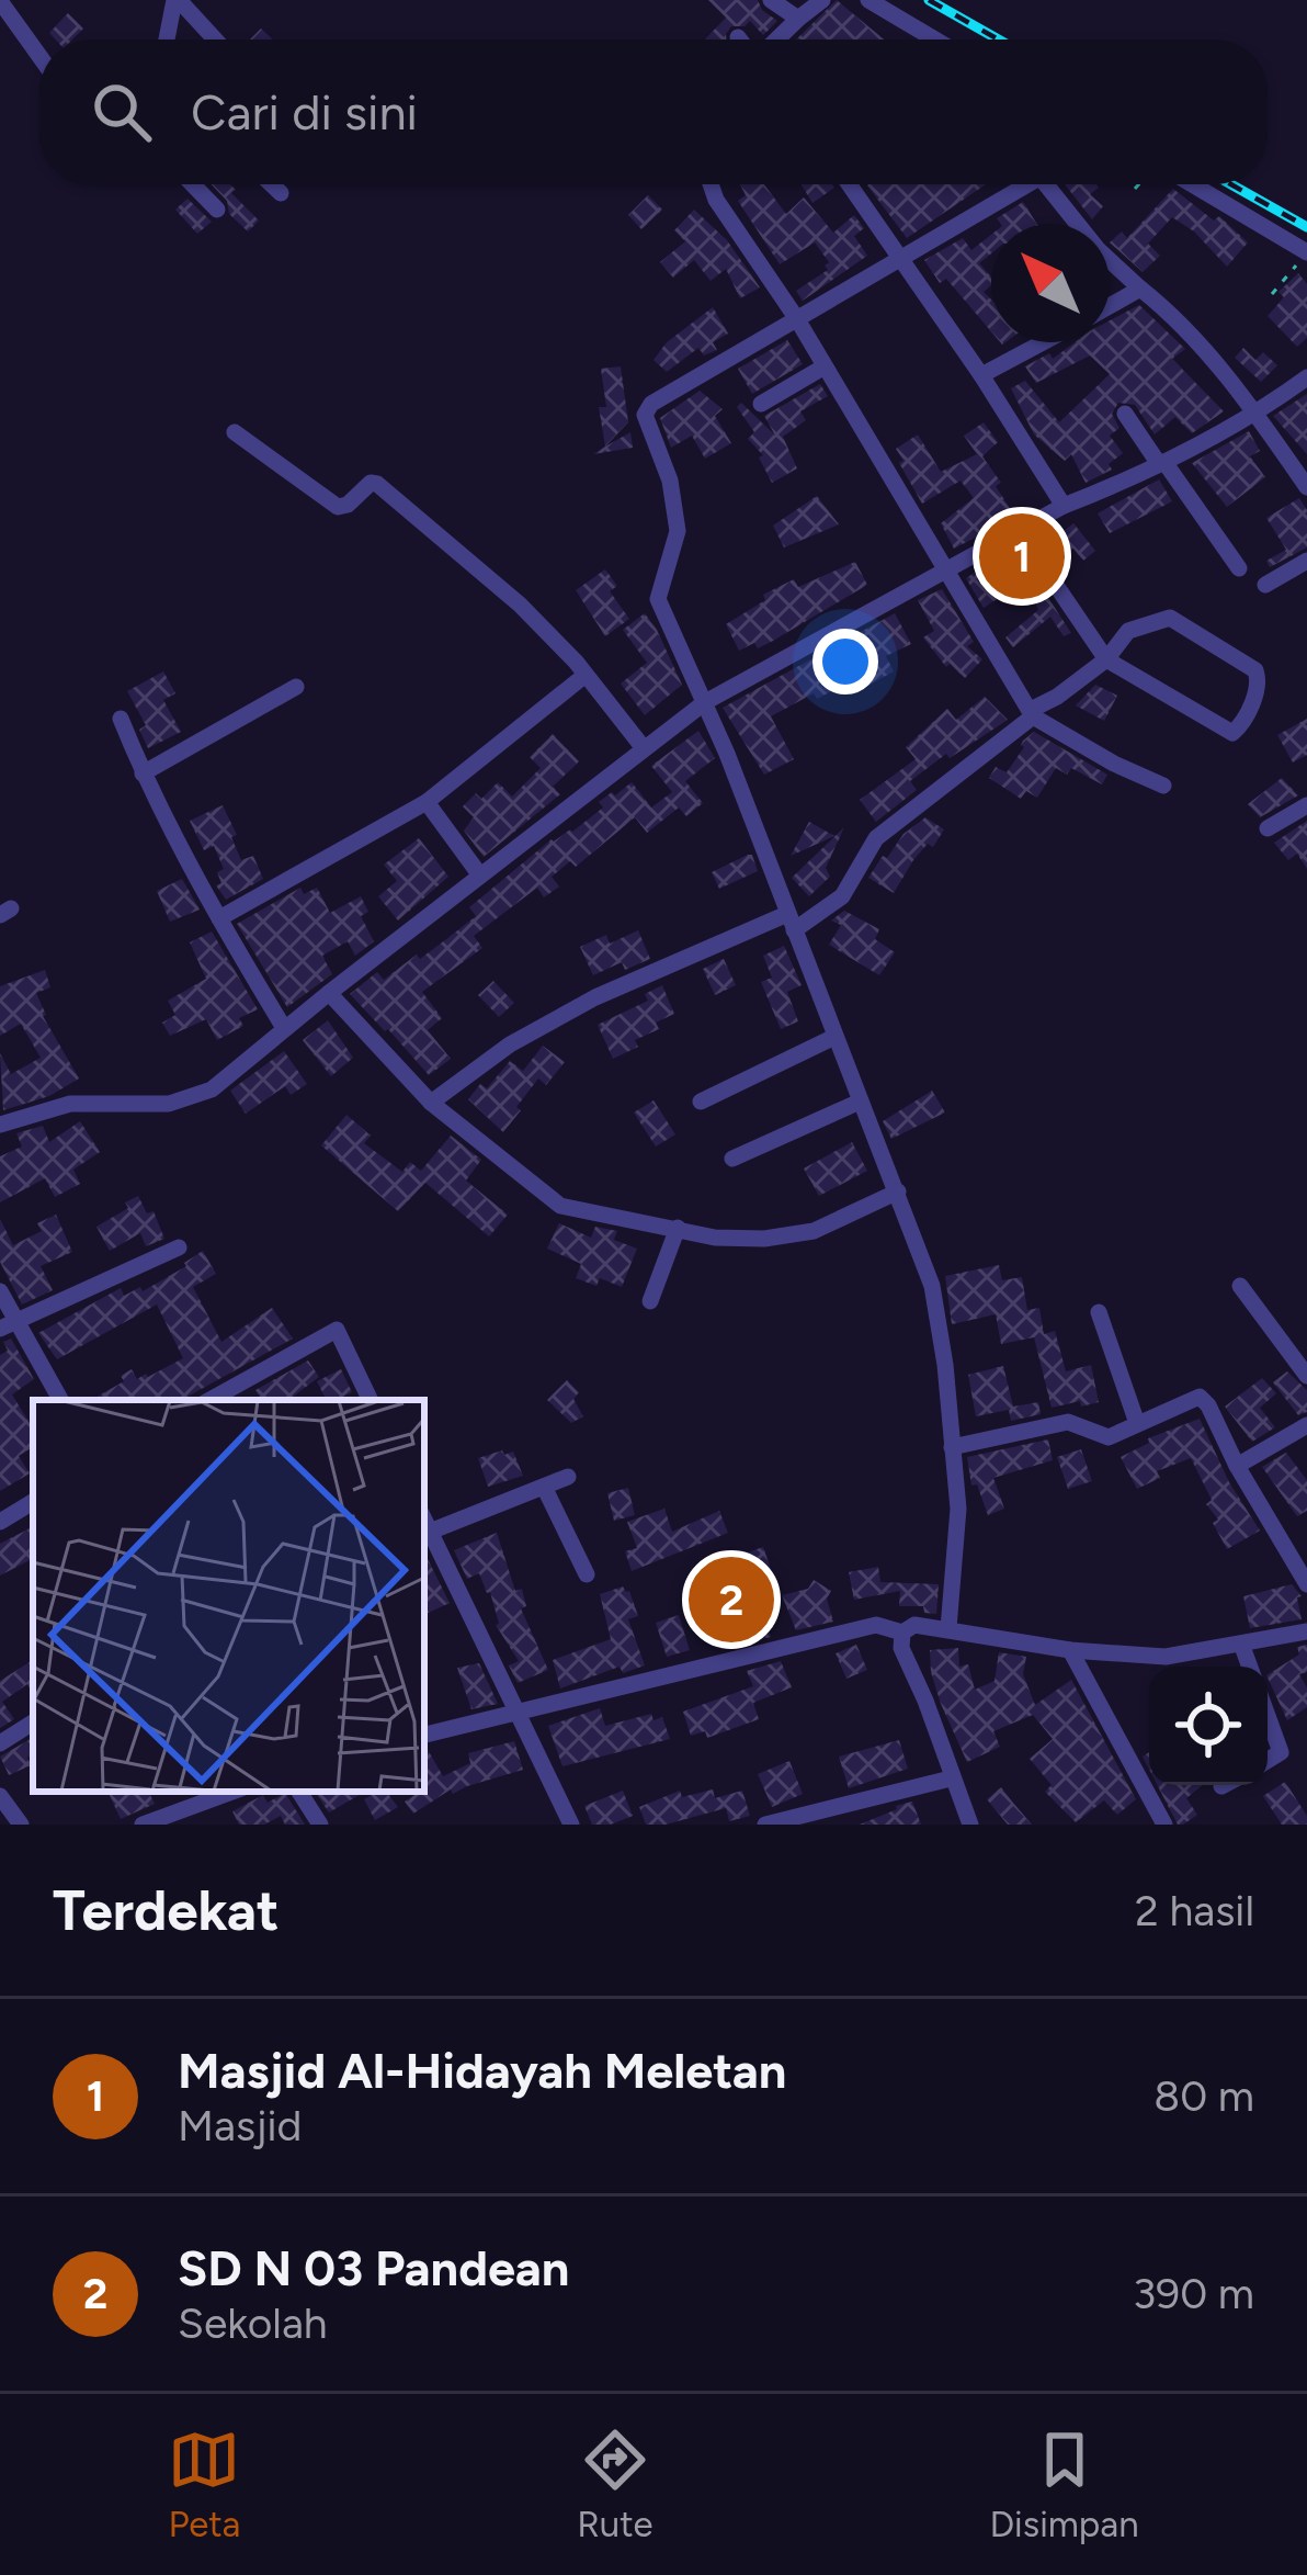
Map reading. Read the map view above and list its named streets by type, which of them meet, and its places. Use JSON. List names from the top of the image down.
{
  "north": "top left",
  "page": {
    "search": "Cari di sini",
    "pins": ["1", "2"],
    "heading": ["Terdekat", "2 hasil"],
    "list": [
      {
        "mark": "1",
        "name": "Masjid Al-Hidayah Meletan",
        "note": "Masjid",
        "value": "80 m"
      },
      {
        "mark": "2",
        "name": "SD N 03 Pandean",
        "note": "Sekolah",
        "value": "390 m"
      }
    ],
    "nav": ["Peta", "Rute", "Disimpan"]
  }
}
